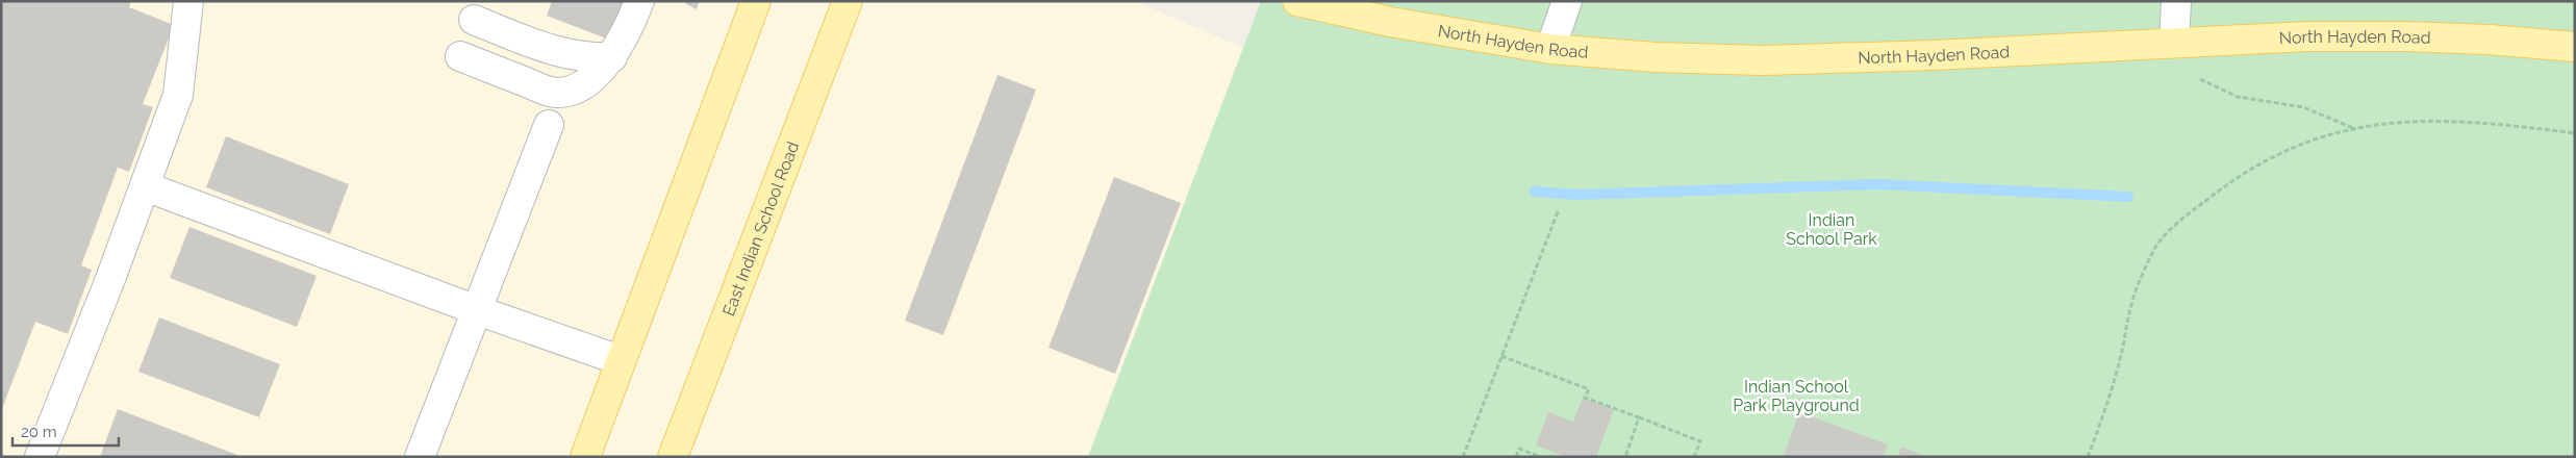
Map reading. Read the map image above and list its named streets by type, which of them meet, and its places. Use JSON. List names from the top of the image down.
{
  "streets": {
    "main road": ["North Hayden Road", "East Indian School Road"]
  },
  "parks": ["Indian School Park", "Indian School Park Playground"],
  "scale_bar": "20 m"
}
